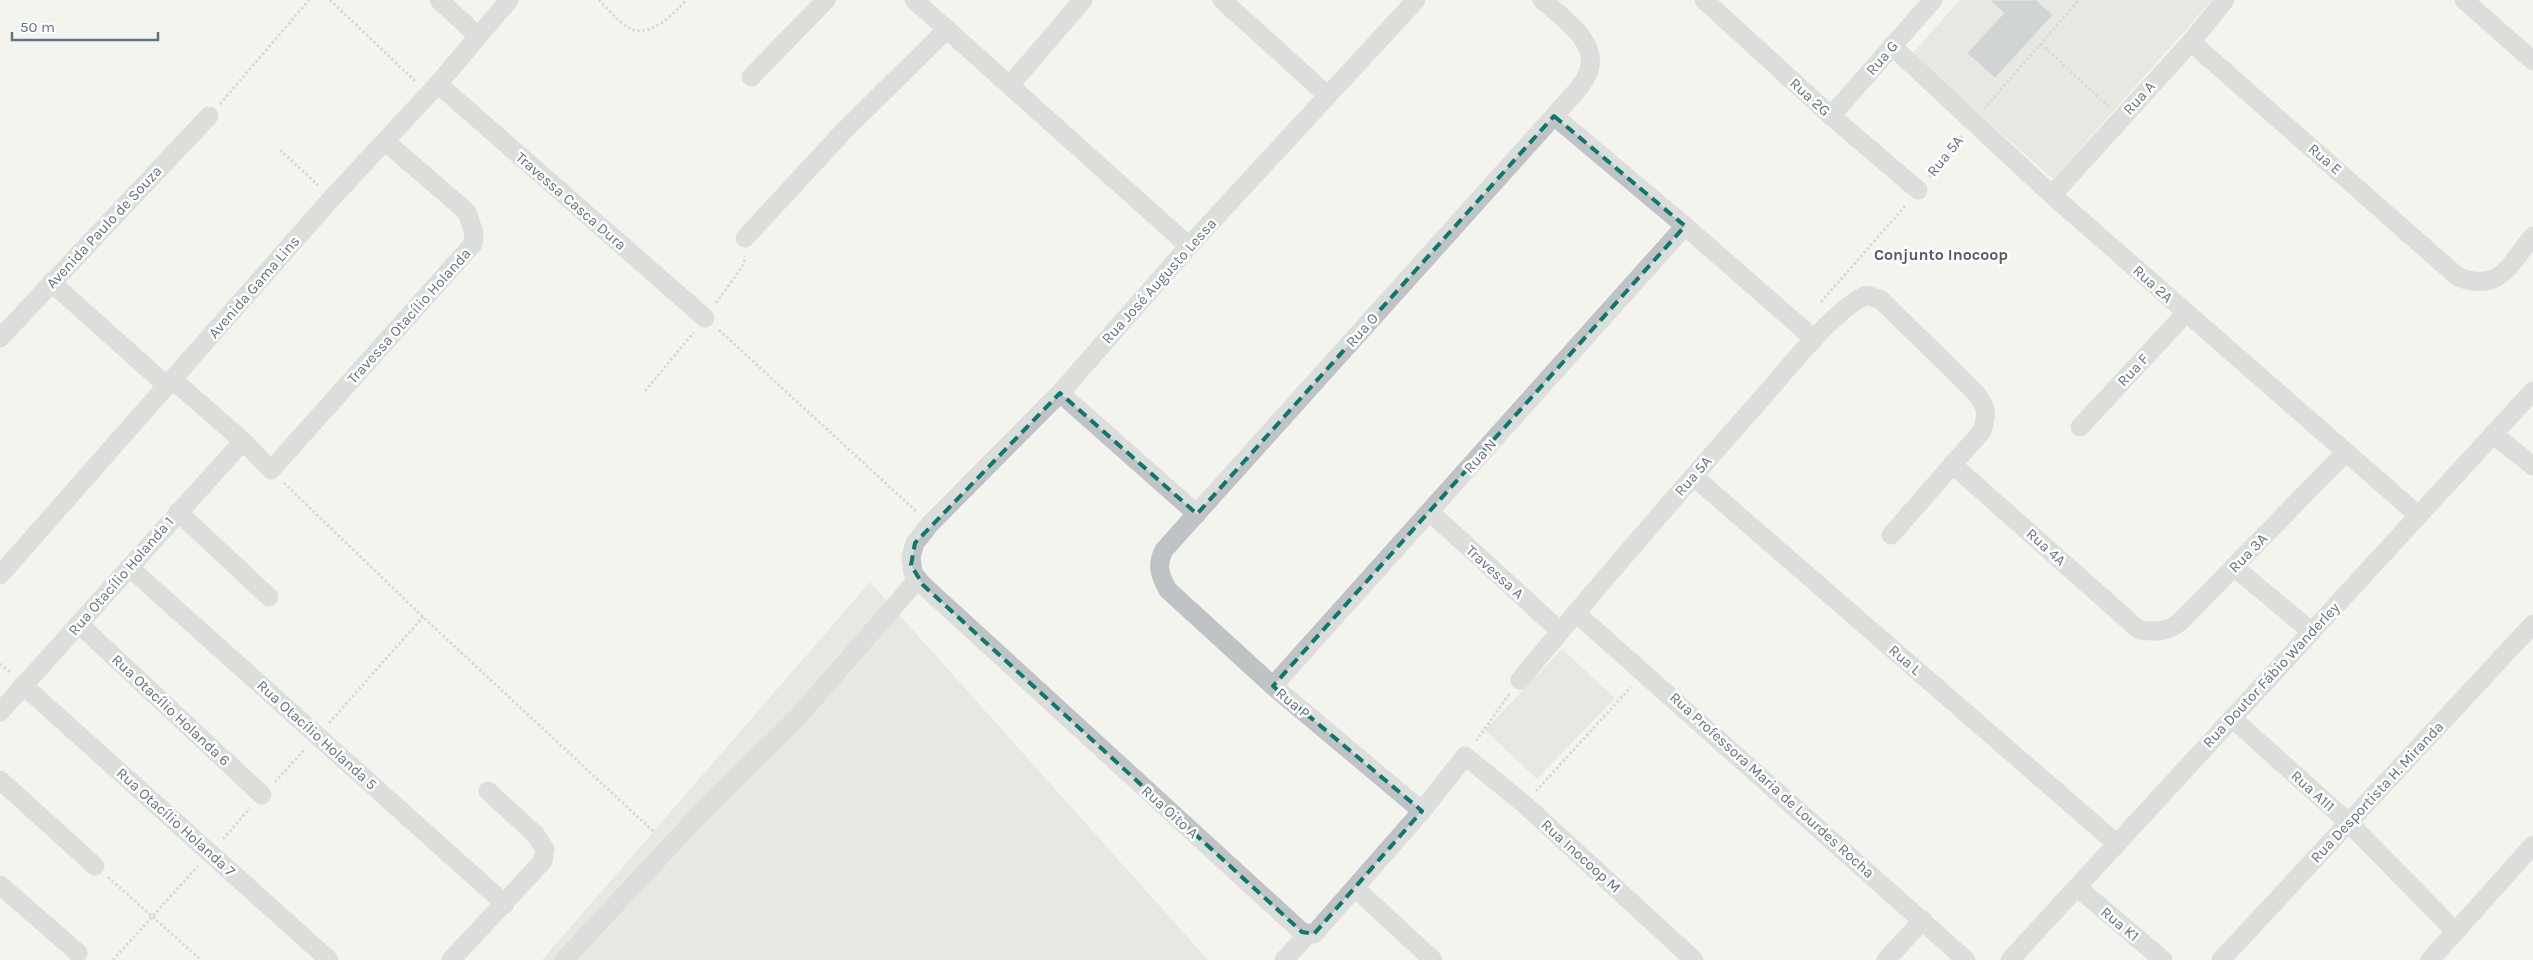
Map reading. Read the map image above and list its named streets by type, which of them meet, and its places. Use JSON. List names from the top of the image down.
{
  "streets": {
    "street": [
      "Rua G",
      "Rua 2G",
      "Rua A",
      "Rua 5A",
      "Rua E",
      "Travessa Casca Dura",
      "Avenida Paulo de Souza",
      "Rua José Augusto Lessa",
      "Rua 2A",
      "Avenida Gama Lins",
      "Travessa Otacílio Holanda",
      "Rua O",
      "Rua F",
      "Rua N",
      "Rua 4A",
      "Rua 3A",
      "Travessa A",
      "Rua Otacílio Holanda 1",
      "Rua L",
      "Rua Doutor Fábio Wanderley",
      "Rua P",
      "Rua Otacílio Holanda 6",
      "Rua Otacílio Holanda 5",
      "Rua Professora Maria de Lourdes Rocha",
      "Rua A1I1",
      "Rua Desportista H. Miranda",
      "Rua Oito A",
      "Rua Otacílio Holanda 7",
      "Rua Inocoop M",
      "Rua K1"
    ]
  },
  "crossings": [
    ["Rua G", "Rua 2G"],
    ["Rua G", "Rua 2A"],
    ["Rua 2G", "Rua 5A"],
    ["Rua A", "Rua E"],
    ["Rua A", "Rua 2A"],
    ["Rua 5A", "Rua 2A"],
    ["Rua 5A", "Rua 4A"],
    ["Rua 5A", "Travessa A"],
    ["Rua 5A", "Rua L"],
    ["Rua 5A", "Rua Professora Maria de Lourdes Rocha"],
    ["Travessa Casca Dura", "Avenida Gama Lins"],
    ["Rua José Augusto Lessa", "Rua Oito A"],
    ["Rua 2A", "Rua F"],
    ["Rua 2A", "Rua 3A"],
    ["Rua 2A", "Rua Doutor Fábio Wanderley"],
    ["Avenida Gama Lins", "Travessa Otacílio Holanda"],
    ["Rua O", "Rua P"],
    ["Rua N", "Travessa A"],
    ["Rua N", "Rua P"],
    ["Rua 4A", "Rua 3A"],
    ["Rua Otacílio Holanda 1", "Rua Otacílio Holanda 6"],
    ["Rua Otacílio Holanda 1", "Rua Otacílio Holanda 5"],
    ["Rua Otacílio Holanda 1", "Rua Otacílio Holanda 7"],
    ["Rua L", "Rua Doutor Fábio Wanderley"],
    ["Rua Doutor Fábio Wanderley", "Rua A1I1"],
    ["Rua Doutor Fábio Wanderley", "Rua K1"],
    ["Rua A1I1", "Rua Desportista H. Miranda"]
  ],
  "districts": ["Conjunto Inocoop"],
  "scale_bar": "50 m"
}
